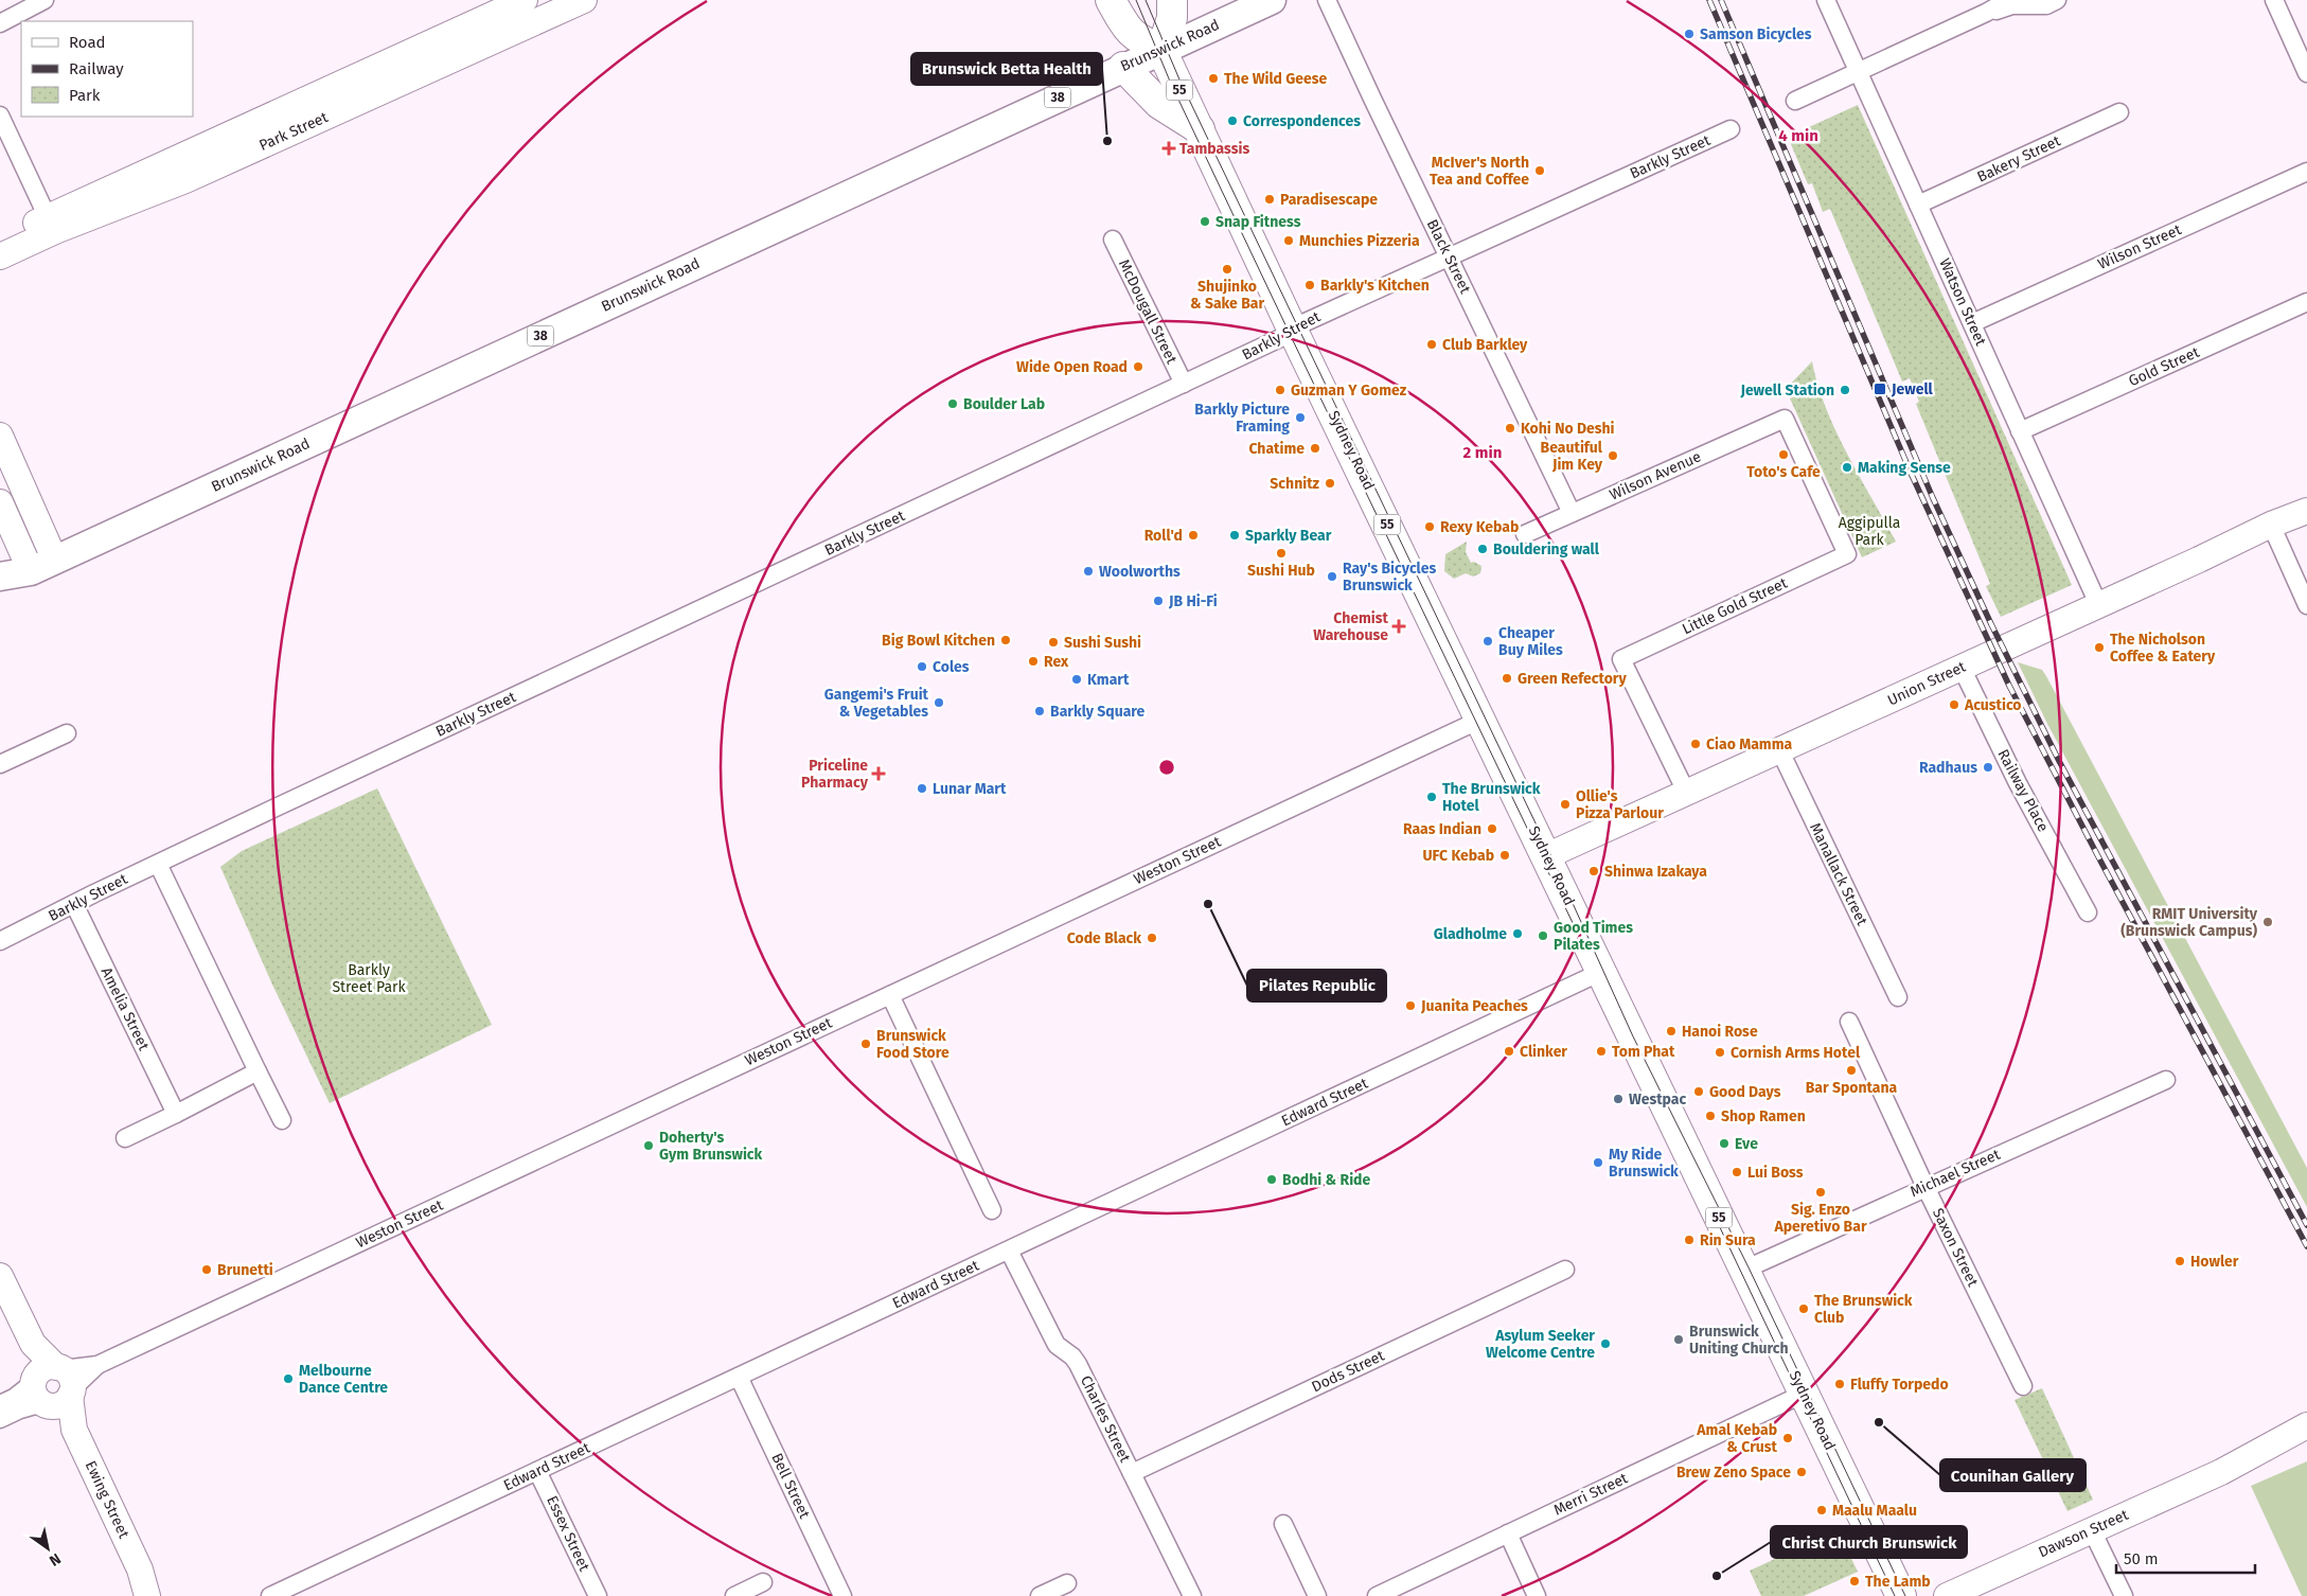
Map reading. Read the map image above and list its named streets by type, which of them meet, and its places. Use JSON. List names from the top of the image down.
{
  "streets": {
    "highway": ["55", "Sydney Road"],
    "main road": ["Brunswick Road", "38"],
    "street": [
      "Park Street",
      "Barkly Street",
      "Bakery Street",
      "Wilson Street",
      "Black Street",
      "Watson Street",
      "McDougall Street",
      "Gold Street",
      "Wilson Avenue",
      "Little Gold Street",
      "Union Street",
      "Railway Place",
      "Weston Street",
      "Manallack Street",
      "Amelia Street",
      "Edward Street",
      "Michael Street",
      "Saxon Street",
      "Dods Street",
      "Charles Street",
      "Bell Street",
      "Merri Street",
      "Ewing Street",
      "Essex Street",
      "Dawson Street"
    ]
  },
  "crossings": [
    ["Brunswick Road", "Sydney Road"],
    ["Barkly Street", "Black Street"],
    ["Barkly Street", "McDougall Street"],
    ["Barkly Street", "Sydney Road"],
    ["Barkly Street", "Amelia Street"],
    ["Bakery Street", "Watson Street"],
    ["Wilson Street", "Watson Street"],
    ["Black Street", "Wilson Avenue"],
    ["Watson Street", "Gold Street"],
    ["Watson Street", "Union Street"],
    ["Sydney Road", "Union Street"],
    ["Sydney Road", "Weston Street"],
    ["Sydney Road", "Edward Street"],
    ["Sydney Road", "Michael Street"],
    ["Sydney Road", "Merri Street"],
    ["Wilson Avenue", "Little Gold Street"],
    ["Little Gold Street", "Union Street"],
    ["Union Street", "Railway Place"],
    ["Union Street", "Manallack Street"],
    ["Weston Street", "Ewing Street"],
    ["Edward Street", "Charles Street"],
    ["Edward Street", "Bell Street"],
    ["Edward Street", "Essex Street"],
    ["Michael Street", "Saxon Street"],
    ["Dods Street", "Charles Street"]
  ],
  "parks": ["Aggipulla Park", "Barkly Street Park"],
  "places": {
    "other": [
      "Samson Bicycles",
      "The Wild Geese",
      "Correspondences",
      "Brunswick Betta Health",
      "McIver's North Tea and Coffee",
      "Paradisescape",
      "Snap Fitness",
      "Munchies Pizzeria",
      "Shujinko & Sake Bar",
      "Barkly's Kitchen",
      "Club Barkley",
      "Wide Open Road",
      "Guzman Y Gomez",
      "Jewell Station",
      "Boulder Lab",
      "Barkly Picture Framing",
      "Kohi No Deshi",
      "Chatime",
      "Toto's Cafe",
      "Beautiful Jim Key",
      "Making Sense",
      "Schnitz",
      "Rexy Kebab",
      "Roll'd",
      "Sparkly Bear",
      "Bouldering wall",
      "Sushi Hub",
      "Woolworths",
      "Ray's Bicycles Brunswick",
      "JB Hi-Fi",
      "Big Bowl Kitchen",
      "Cheaper Buy Miles",
      "Sushi Sushi",
      "The Nicholson Coffee & Eatery",
      "Rex",
      "Coles",
      "Green Refectory",
      "Kmart",
      "Gangemi's Fruit & Vegetables",
      "Acustico",
      "Barkly Square",
      "Ciao Mamma",
      "Radhaus",
      "Lunar Mart",
      "The Brunswick Hotel",
      "Ollie's Pizza Parlour",
      "Raas Indian",
      "UFC Kebab",
      "Shinwa Izakaya",
      "Pilates Republic",
      "RMIT University (Brunswick Campus)",
      "Gladholme",
      "Good Times Pilates",
      "Code Black",
      "Juanita Peaches",
      "Hanoi Rose",
      "Brunswick Food Store",
      "Clinker",
      "Tom Phat",
      "Cornish Arms Hotel",
      "Bar Spontana",
      "Good Days",
      "Westpac",
      "Shop Ramen",
      "Eve",
      "Doherty's Gym Brunswick",
      "My Ride Brunswick",
      "Lui Boss",
      "Bodhi & Ride",
      "Sig. Enzo Aperetivo Bar",
      "Rin Sura",
      "Howler",
      "Brunetti",
      "The Brunswick Club",
      "Brunswick Uniting Church",
      "Asylum Seeker Welcome Centre",
      "Melbourne Dance Centre",
      "Fluffy Torpedo",
      "Counihan Gallery",
      "Amal Kebab & Crust",
      "Brew Zeno Space",
      "Maalu Maalu",
      "Christ Church Brunswick",
      "The Lamb"
    ],
    "health": ["Tambassis", "Chemist Warehouse", "Priceline Pharmacy"],
    "transit": ["Jewell"]
  },
  "legend": ["Road", "Railway", "Park"],
  "scale_bar": "50 m",
  "north": "bottom right",
  "rings": ["4 min", "2 min"]
}
